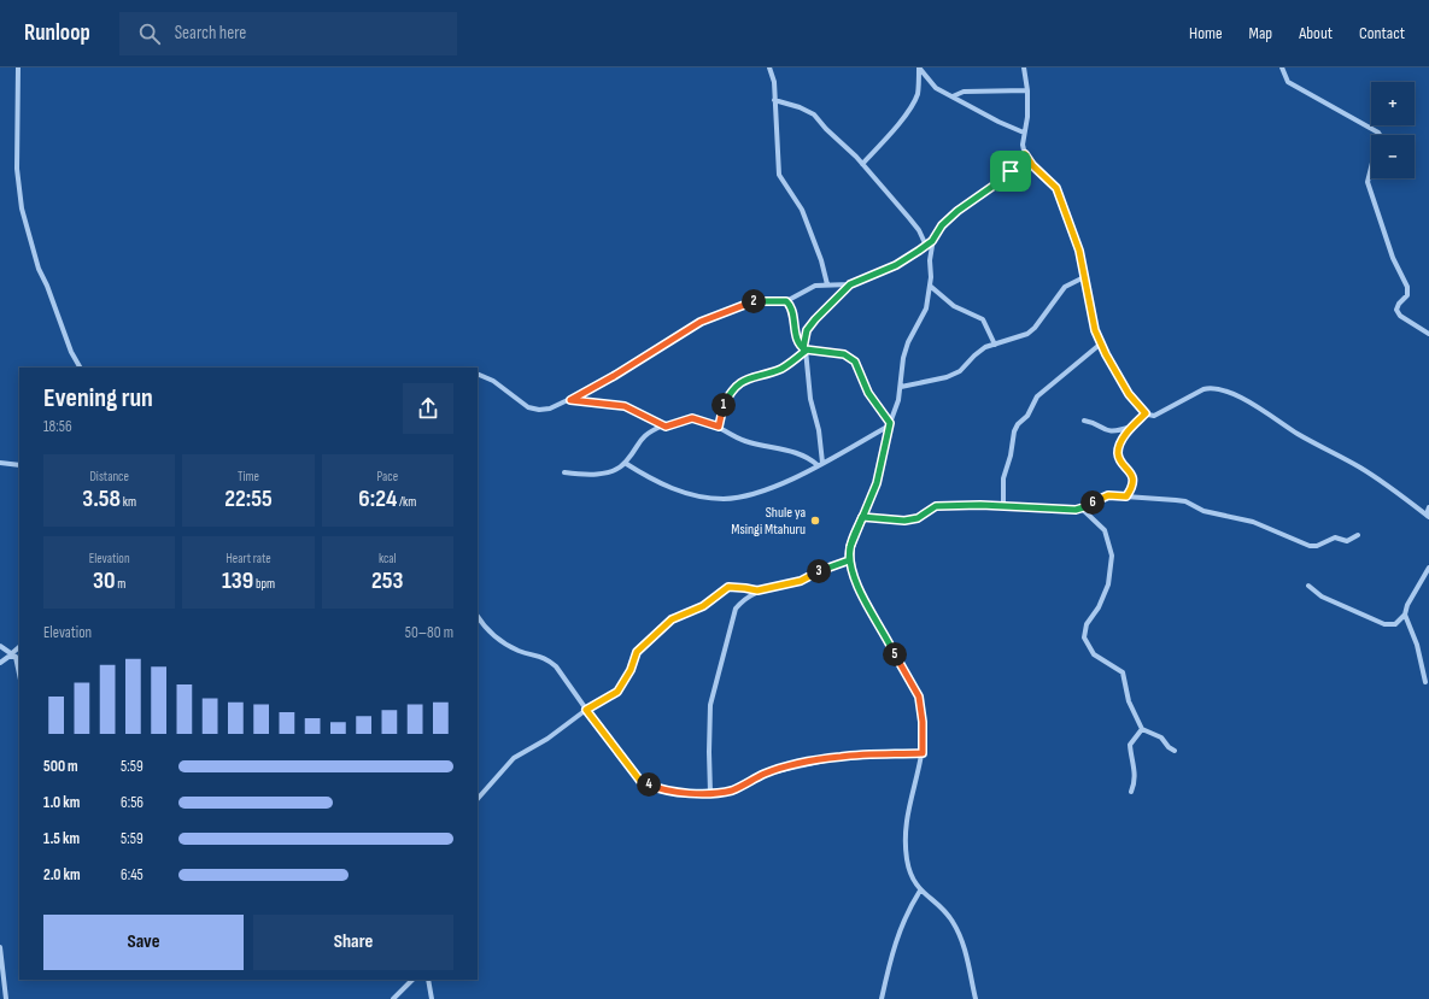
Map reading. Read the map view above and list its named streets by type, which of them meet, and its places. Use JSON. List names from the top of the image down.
{
  "places": ["Shule ya Msingi Mtahuru"],
  "page": {
    "header": "Runloop",
    "search": "Search here",
    "nav": [
      "Home",
      "Map",
      "About",
      "Contact"
    ],
    "map_buttons": ["+", "−"],
    "pins": [
      "2",
      "1",
      "6",
      "3",
      "5",
      "4"
    ],
    "heading": ["Evening run", "18:56"],
    "stats": [
      ["Distance", "3.58 km"],
      ["Time", "22:55"],
      ["Pace", "6:24 /km"],
      ["Elevation", "30 m"],
      ["Heart rate", "139 bpm"],
      ["kcal", "253"]
    ],
    "chart": ["Elevation", "50–80 m"],
    "list": [
      {
        "name": "500 m",
        "note": "5:59"
      },
      {
        "name": "1.0 km",
        "note": "6:56"
      },
      {
        "name": "1.5 km",
        "note": "5:59"
      },
      {
        "name": "2.0 km",
        "note": "6:45"
      }
    ],
    "buttons": ["Save", "Share"]
  }
}
